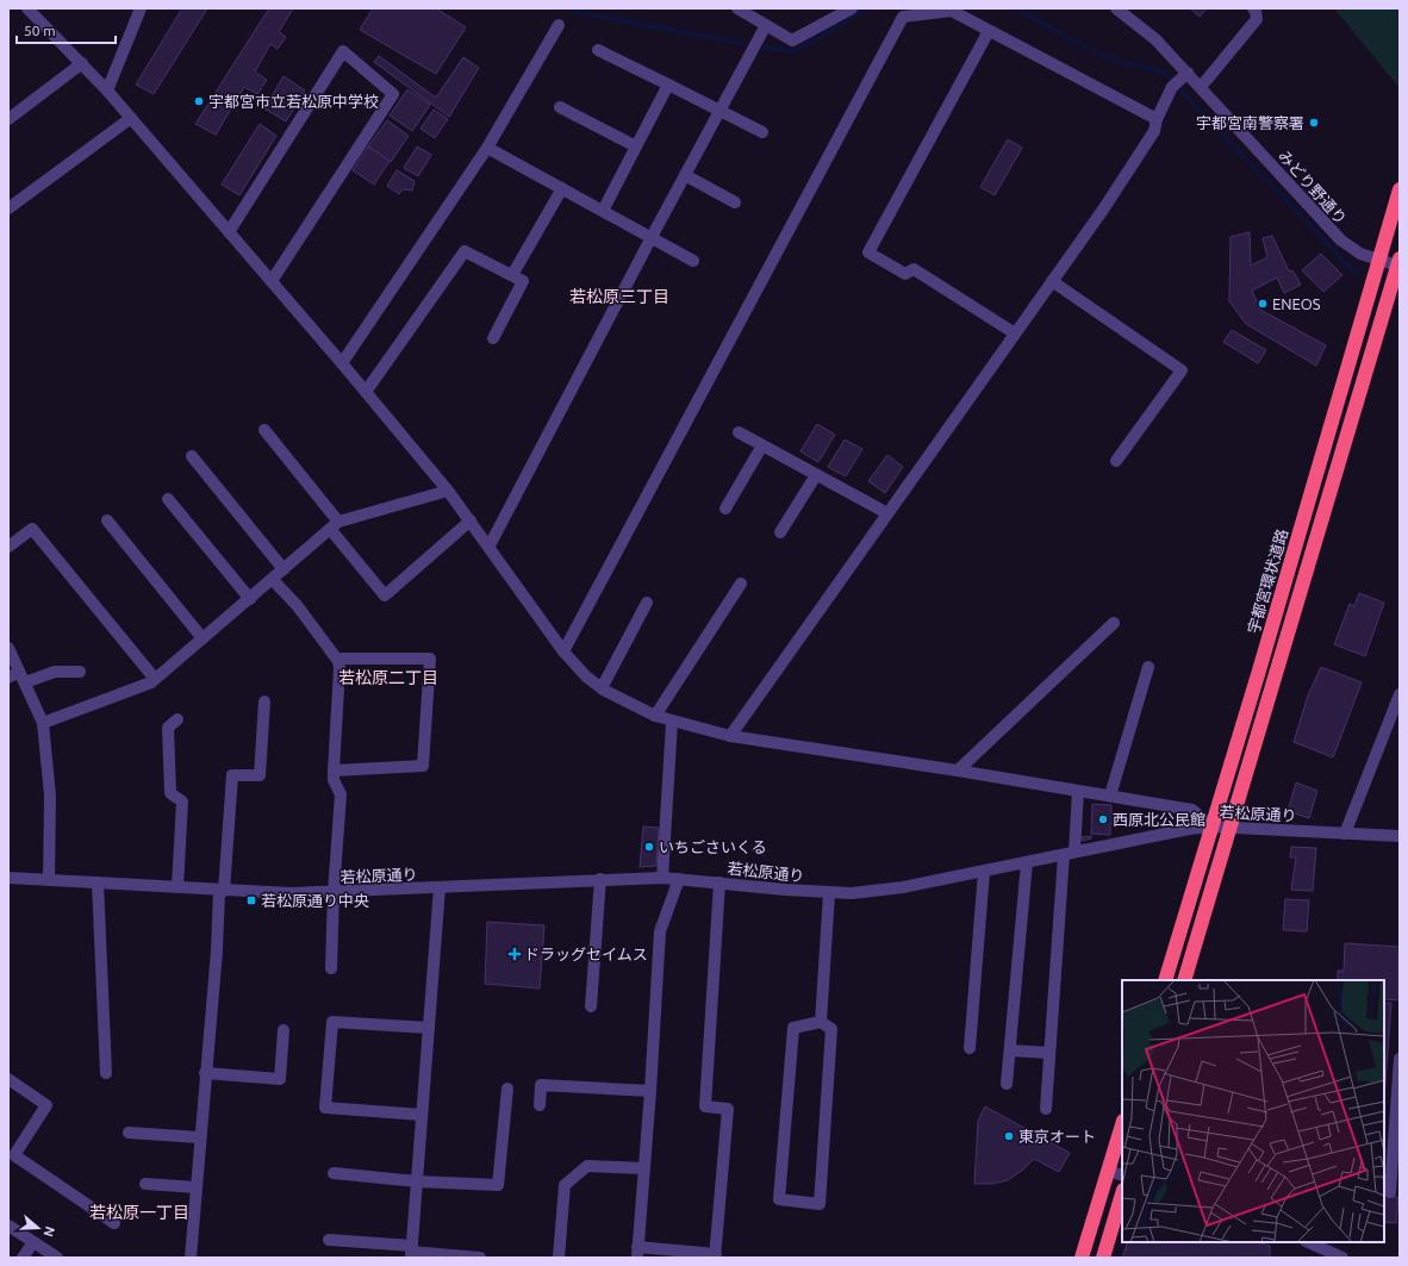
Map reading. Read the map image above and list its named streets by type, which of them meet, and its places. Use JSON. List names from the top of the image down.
{
  "streets": {
    "highway": ["宇都宮環状道路"],
    "street": ["みどり野通り", "若松原通り"]
  },
  "crossings": [
    ["みどり野通り", "宇都宮環状道路"],
    ["宇都宮環状道路", "若松原通り"]
  ],
  "districts": ["若松原三丁目", "若松原二丁目", "若松原一丁目"],
  "places": {
    "other": [
      "宇都宮市立若松原中学校",
      "宇都宮南警察署",
      "ENEOS",
      "西原北公民館",
      "いちごさいくる",
      "東京オート"
    ],
    "transit": ["若松原通り中央"],
    "health": ["ドラッグセイムス"]
  },
  "scale_bar": "50 m",
  "north": "right"
}
